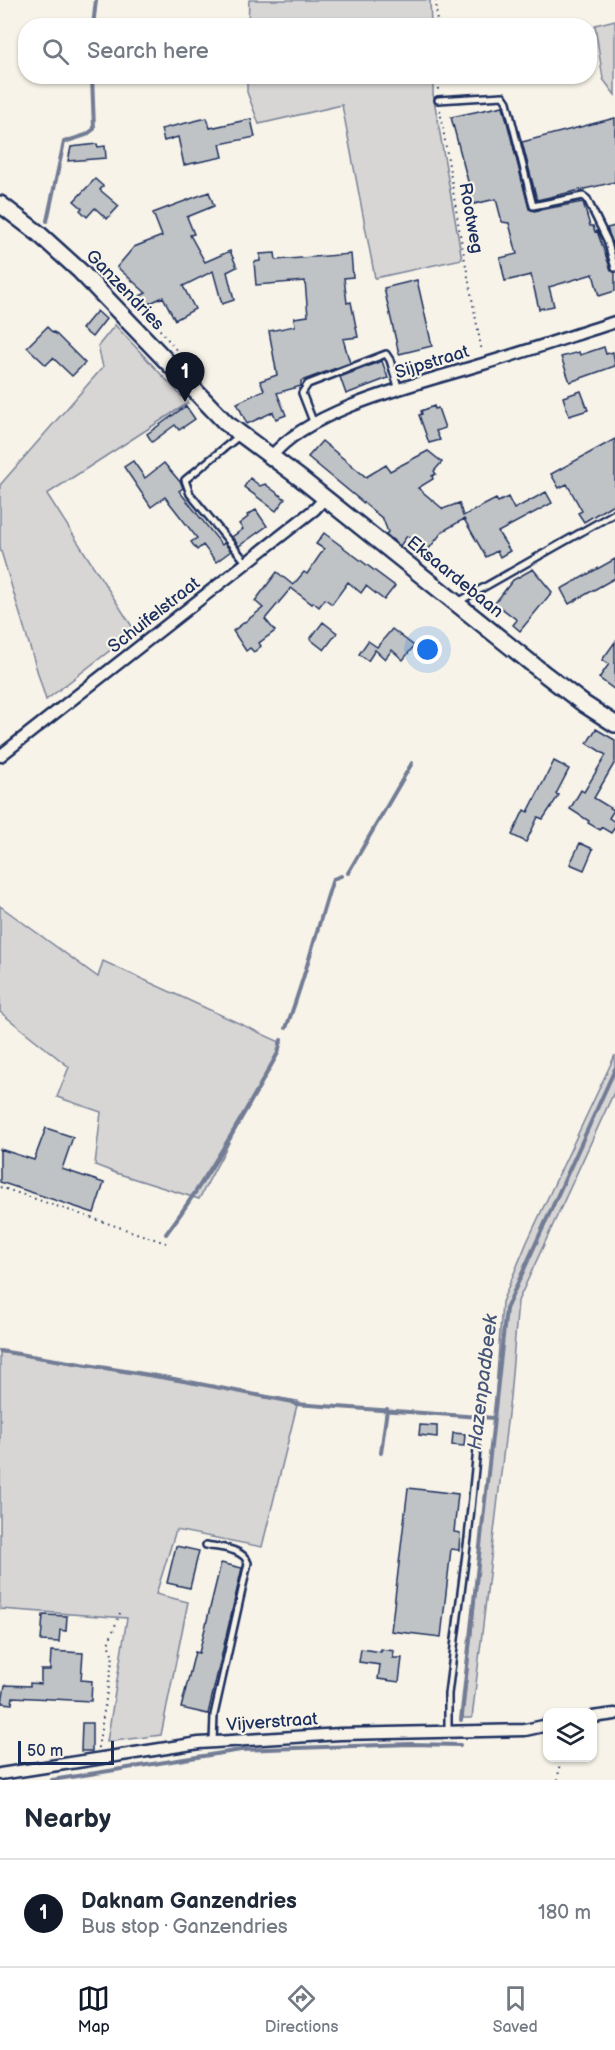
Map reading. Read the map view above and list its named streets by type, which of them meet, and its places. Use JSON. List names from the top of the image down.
{
  "streets": {
    "main road": ["Ganzendries", "Eksaardebaan"],
    "street": ["Sijpstraat", "Schuifelstraat", "Vijverstraat"],
    "path": ["Rootweg"]
  },
  "crossings": [
    ["Rootweg", "Sijpstraat"],
    ["Ganzendries", "Sijpstraat"],
    ["Ganzendries", "Eksaardebaan"],
    ["Sijpstraat", "Eksaardebaan"],
    ["Eksaardebaan", "Schuifelstraat"]
  ],
  "water": ["Hazenpadbeek"],
  "scale_bar": "50 m",
  "page": {
    "search": "Search here",
    "pins": "1",
    "scale": "50 m",
    "heading": "Nearby",
    "list": [
      {
        "mark": "1",
        "name": "Daknam Ganzendries",
        "note": "Bus stop · Ganzendries",
        "value": "180 m"
      }
    ],
    "nav": ["Map", "Directions", "Saved"]
  }
}
